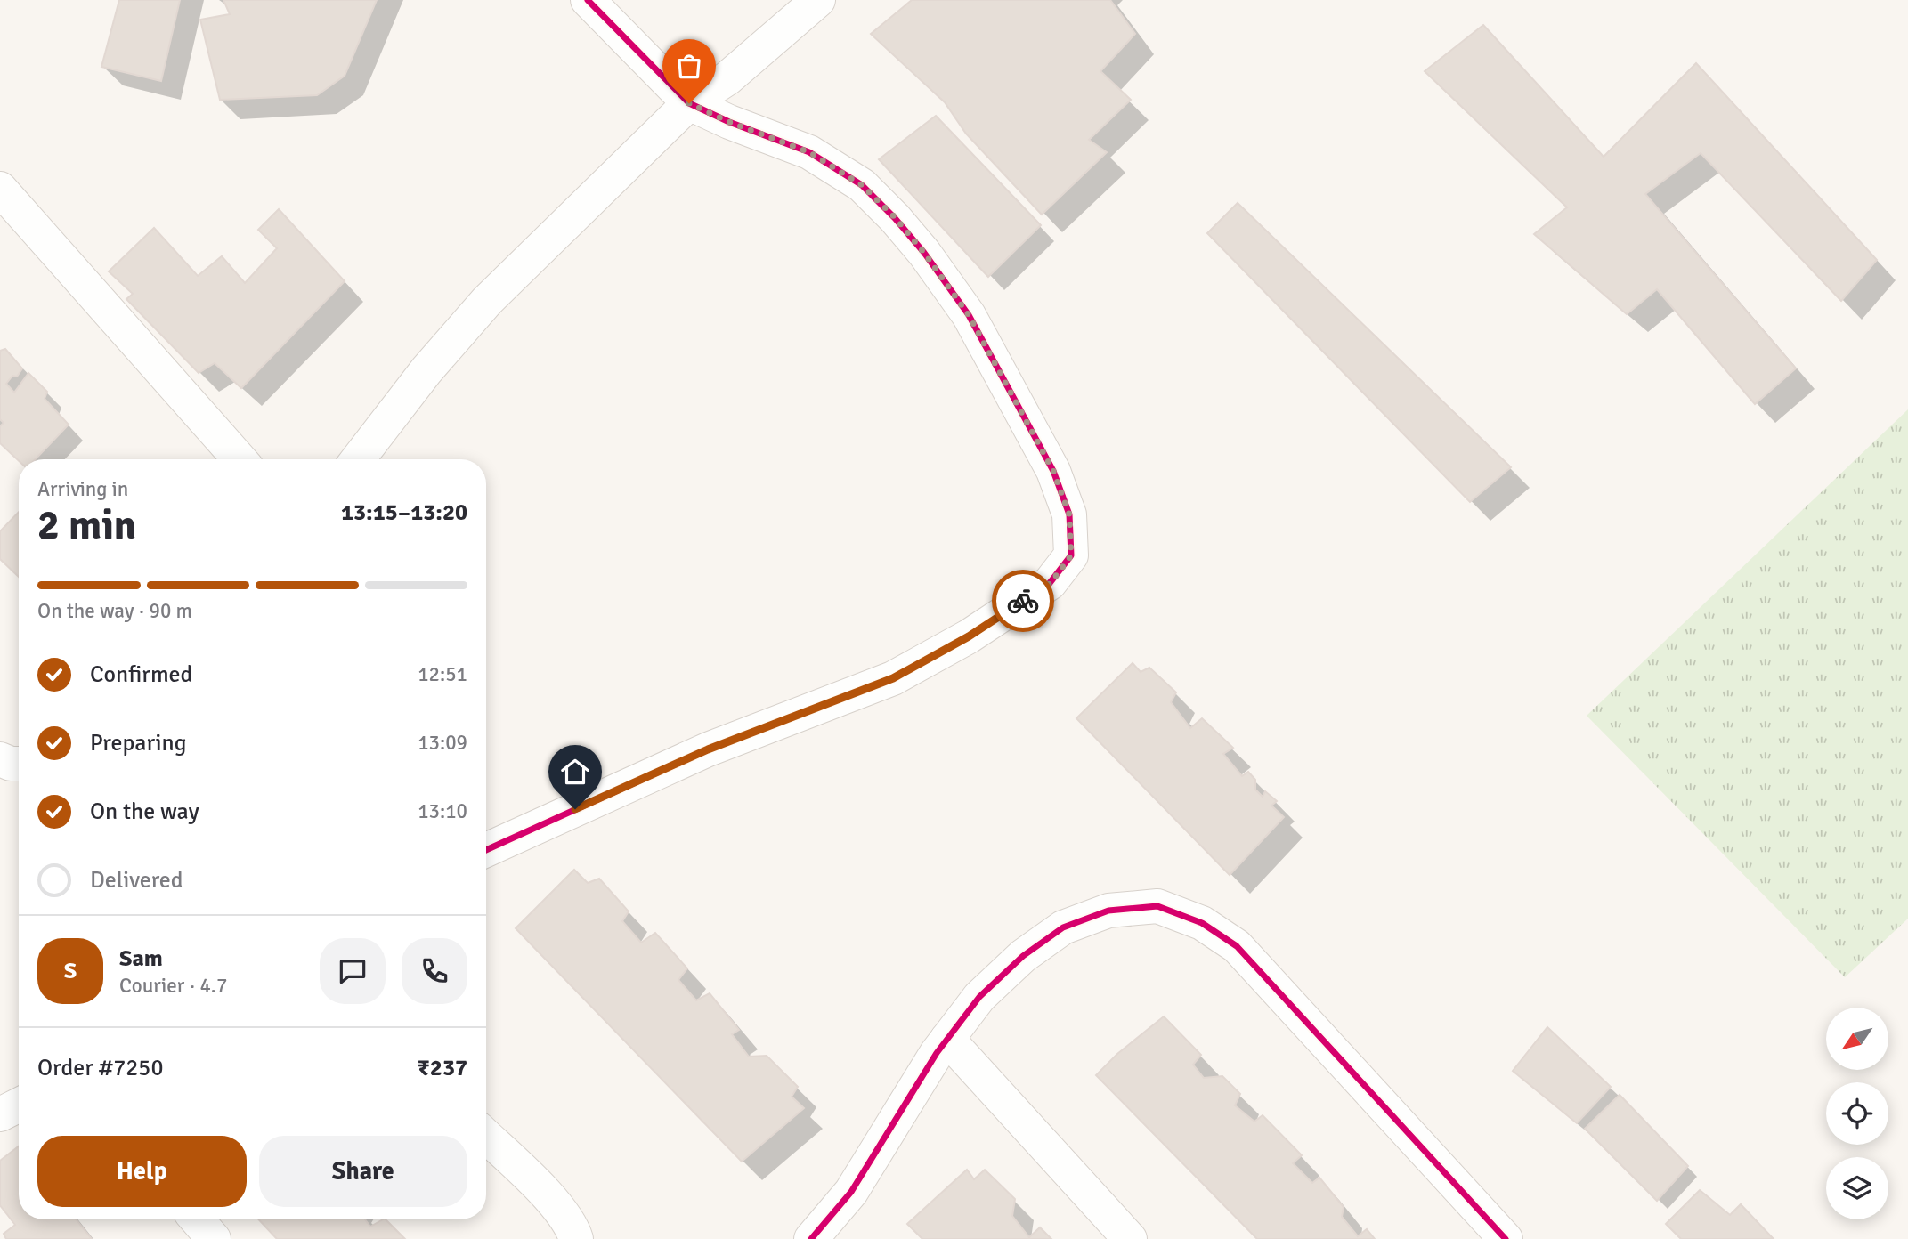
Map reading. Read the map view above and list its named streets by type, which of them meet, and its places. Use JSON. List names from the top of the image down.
{
  "north": "bottom left",
  "page": {
    "heading": ["2 min", "Arriving in", "13:15–13:20"],
    "panel": [
      "Sam",
      "Courier · 4.7",
      "Order #7250",
      "₹237"
    ],
    "bar": "On the way · 90 m",
    "list": [
      ["Confirmed", "12:51"],
      ["Preparing", "13:09"],
      ["On the way", "13:10"],
      "Delivered"
    ],
    "round": "S",
    "buttons": ["Help", "Share"]
  }
}
